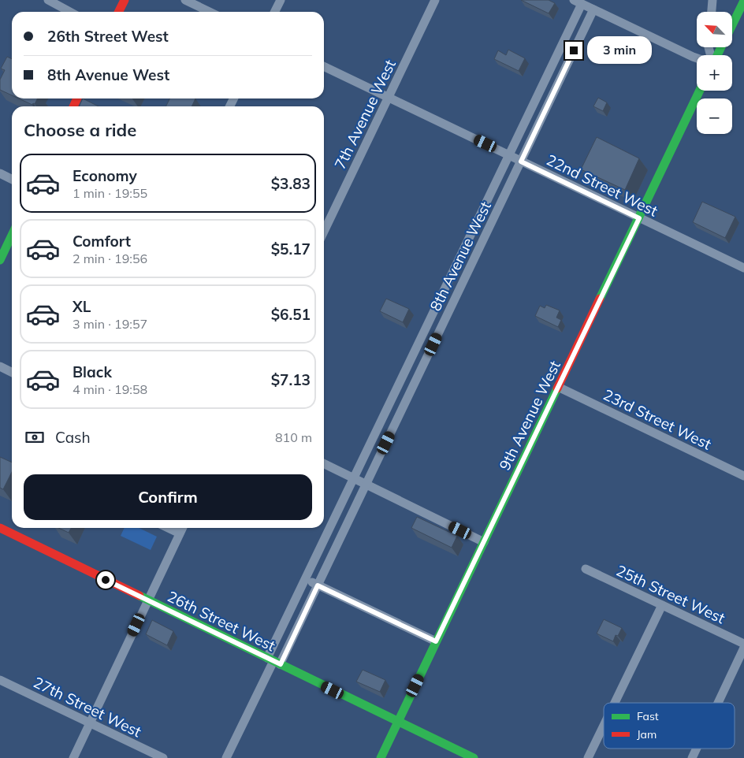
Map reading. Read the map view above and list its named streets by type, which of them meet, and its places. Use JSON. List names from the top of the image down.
{
  "streets": {
    "street": [
      "7th Avenue West",
      "22nd Street West",
      "8th Avenue West",
      "9th Avenue West",
      "23rd Street West",
      "25th Street West",
      "26th Street West",
      "27th Street West"
    ]
  },
  "crossings": [
    ["7th Avenue West", "22nd Street West"],
    ["22nd Street West", "8th Avenue West"],
    ["22nd Street West", "9th Avenue West"],
    ["8th Avenue West", "26th Street West"],
    ["9th Avenue West", "23rd Street West"],
    ["9th Avenue West", "26th Street West"]
  ],
  "legend": ["Fast", "Jam"],
  "north": "top left",
  "page": {
    "map_buttons": ["+", "−"],
    "banner": ["26th Street West", "8th Avenue West"],
    "bubble": "3 min",
    "heading": "Choose a ride",
    "list": [
      {
        "name": "Economy",
        "note": "1 min · 19:55",
        "value": "$3.83"
      },
      {
        "name": "Comfort",
        "note": "2 min · 19:56",
        "value": "$5.17"
      },
      {
        "name": "XL",
        "note": "3 min · 19:57",
        "value": "$6.51"
      },
      {
        "name": "Black",
        "note": "4 min · 19:58",
        "value": "$7.13"
      }
    ],
    "pay": ["Cash", "810 m"],
    "buttons": "Confirm"
  }
}
